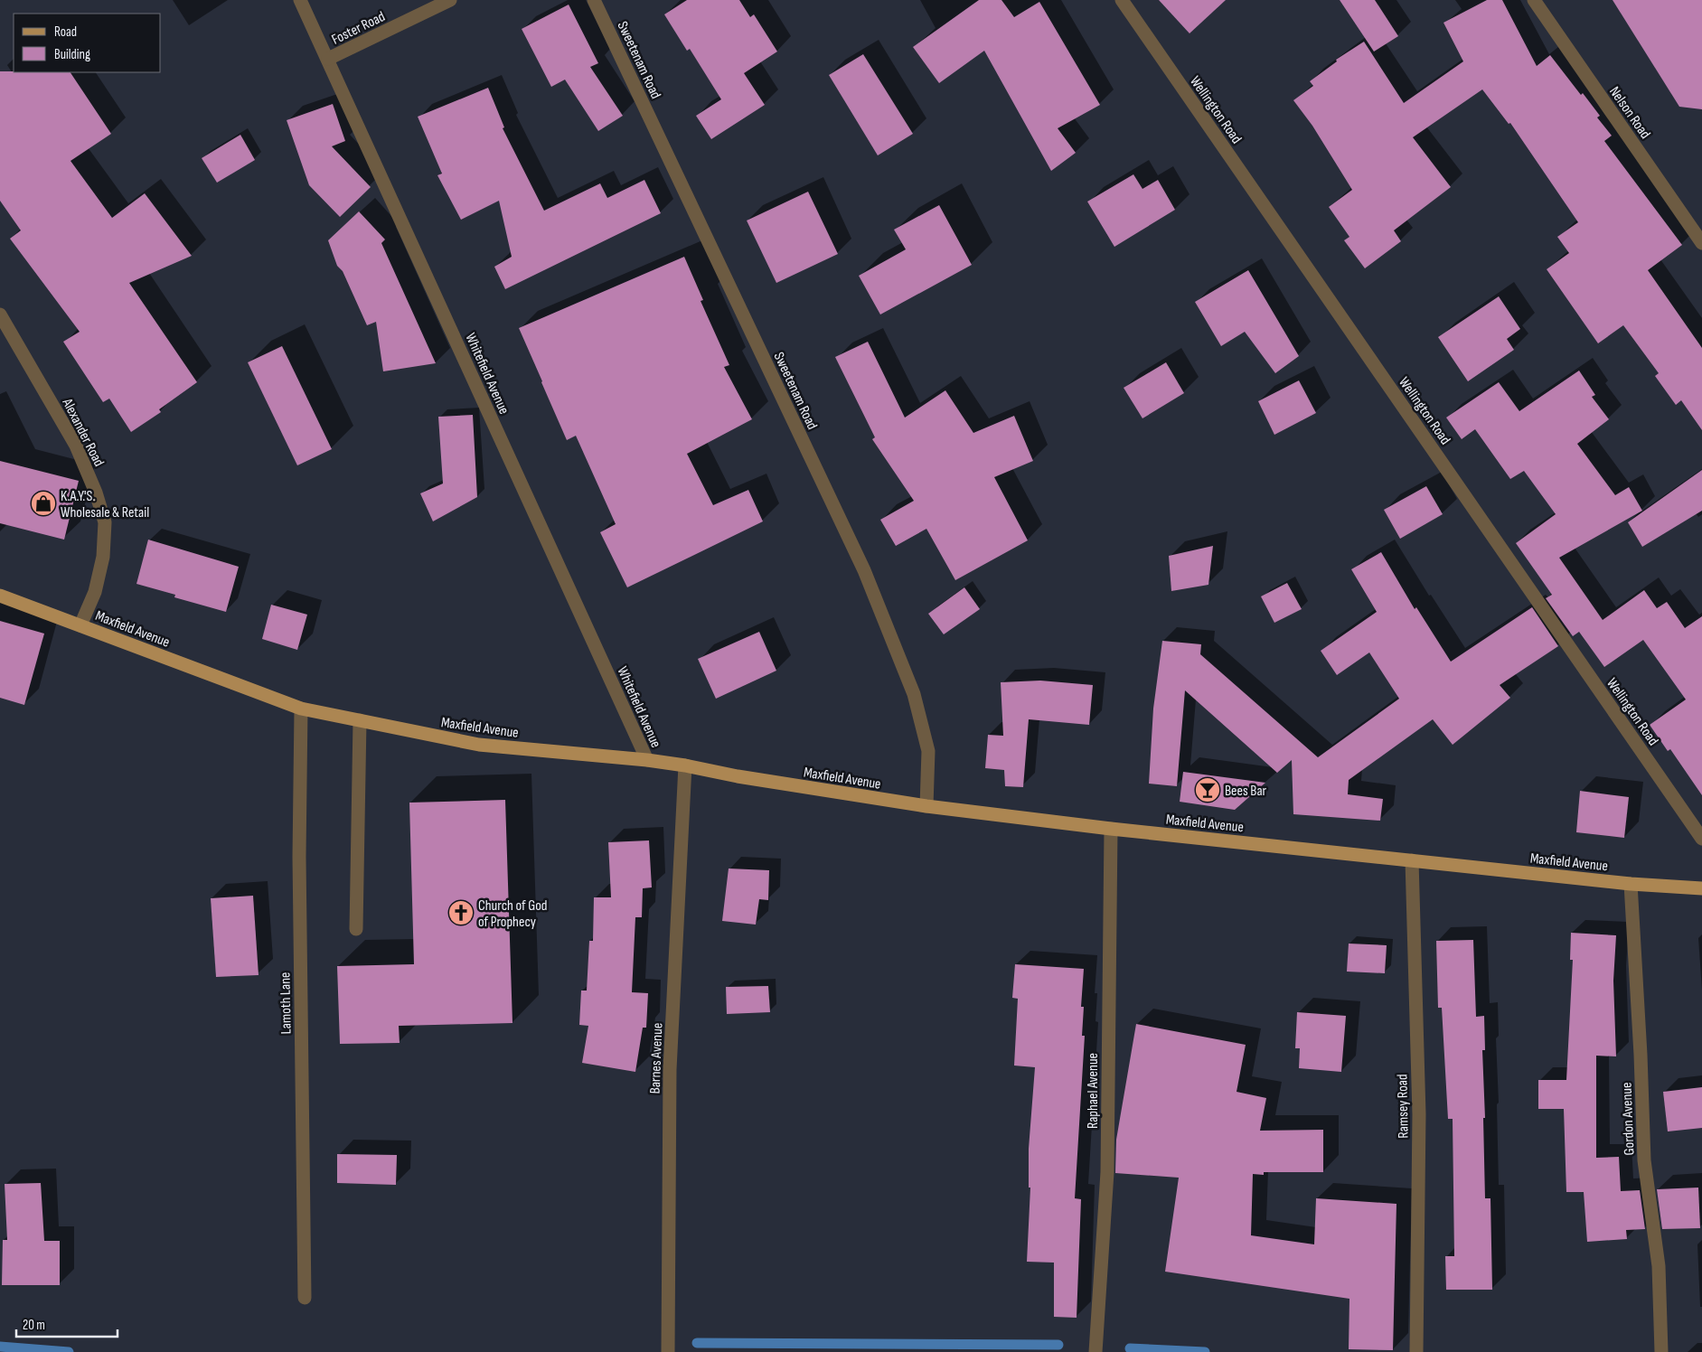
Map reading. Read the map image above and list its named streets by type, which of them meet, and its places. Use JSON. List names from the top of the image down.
{
  "streets": {
    "main road": ["Maxfield Avenue"],
    "street": [
      "Foster Road",
      "Sweetenam Road",
      "Wellington Road",
      "Nelson Road",
      "Whitefield Avenue",
      "Alexander Road",
      "Lamoth Lane",
      "Barnes Avenue",
      "Raphael Avenue",
      "Ramsey Road",
      "Gordon Avenue"
    ]
  },
  "crossings": [
    ["Foster Road", "Whitefield Avenue"],
    ["Sweetenam Road", "Maxfield Avenue"],
    ["Whitefield Avenue", "Maxfield Avenue"],
    ["Alexander Road", "Maxfield Avenue"],
    ["Maxfield Avenue", "Lamoth Lane"],
    ["Maxfield Avenue", "Barnes Avenue"],
    ["Maxfield Avenue", "Raphael Avenue"],
    ["Maxfield Avenue", "Ramsey Road"],
    ["Maxfield Avenue", "Gordon Avenue"]
  ],
  "places": {
    "shop": ["K.A.Y.'S. Wholesale & Retail"],
    "bar": ["Bees Bar"],
    "church": ["Church of God of Prophecy"]
  },
  "legend": ["Road", "Building"],
  "scale_bar": "20 m"
}
